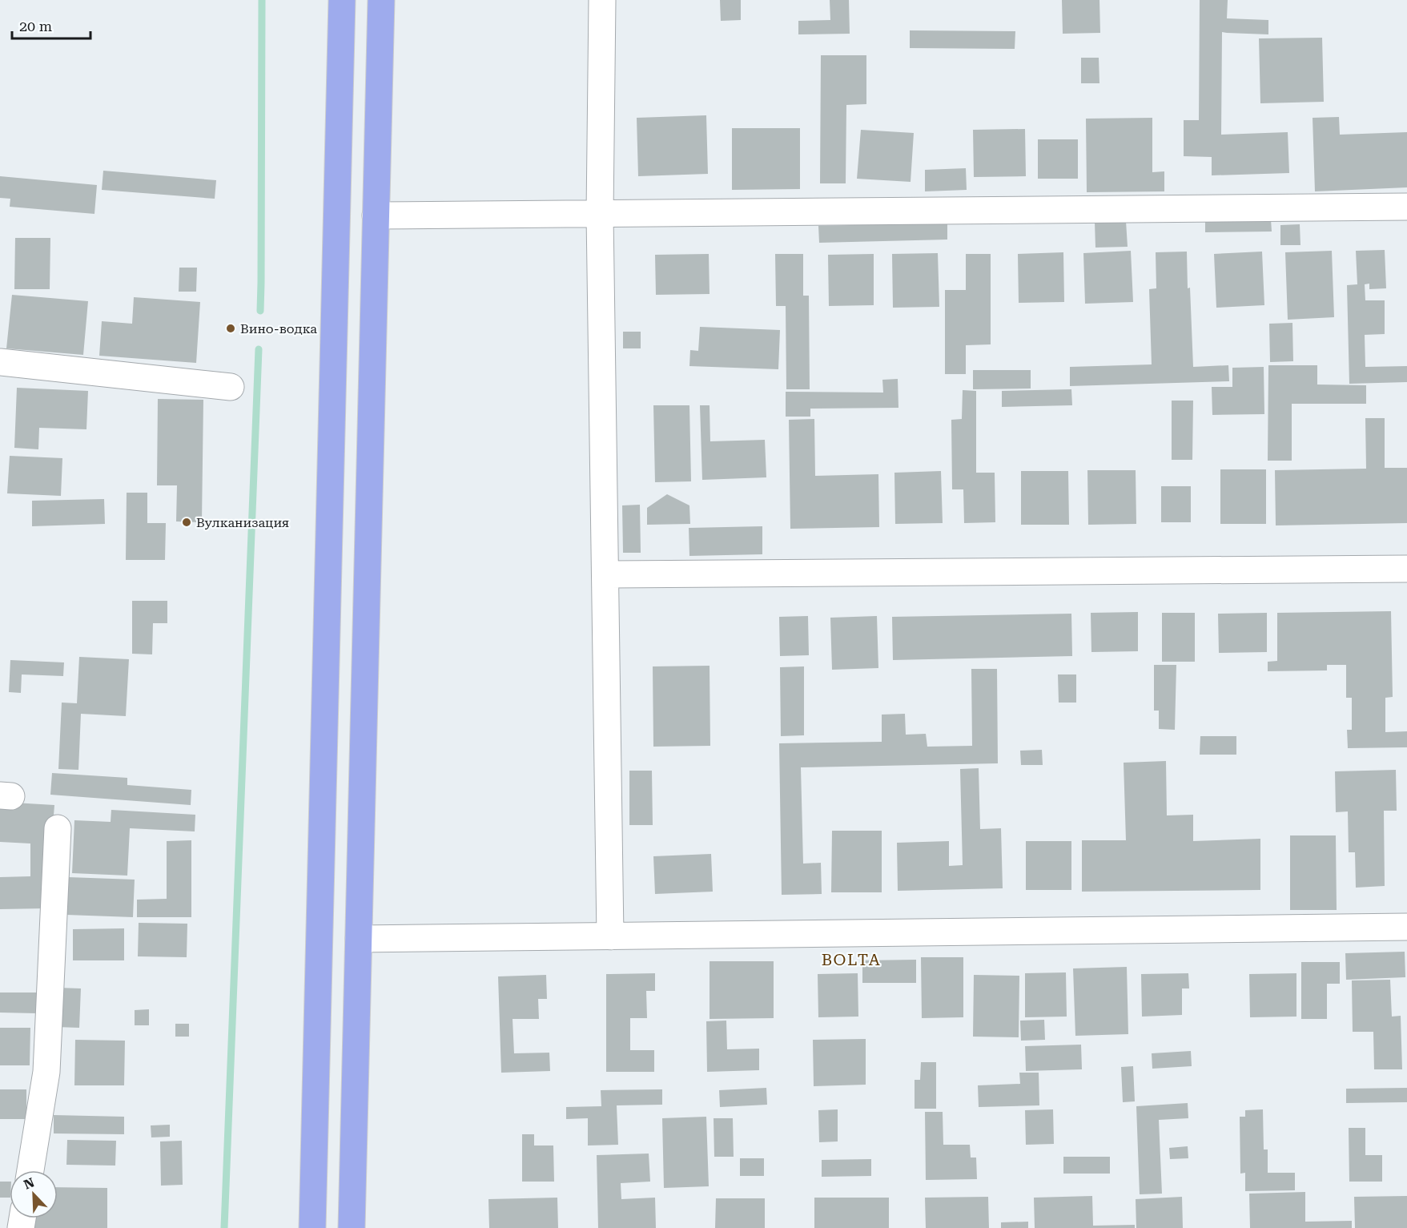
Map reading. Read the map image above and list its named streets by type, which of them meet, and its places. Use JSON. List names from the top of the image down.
{
  "districts": ["BOLTA"],
  "places": ["Вино-водка", "Вулканизация"],
  "scale_bar": "20 m",
  "north": "top left"
}
